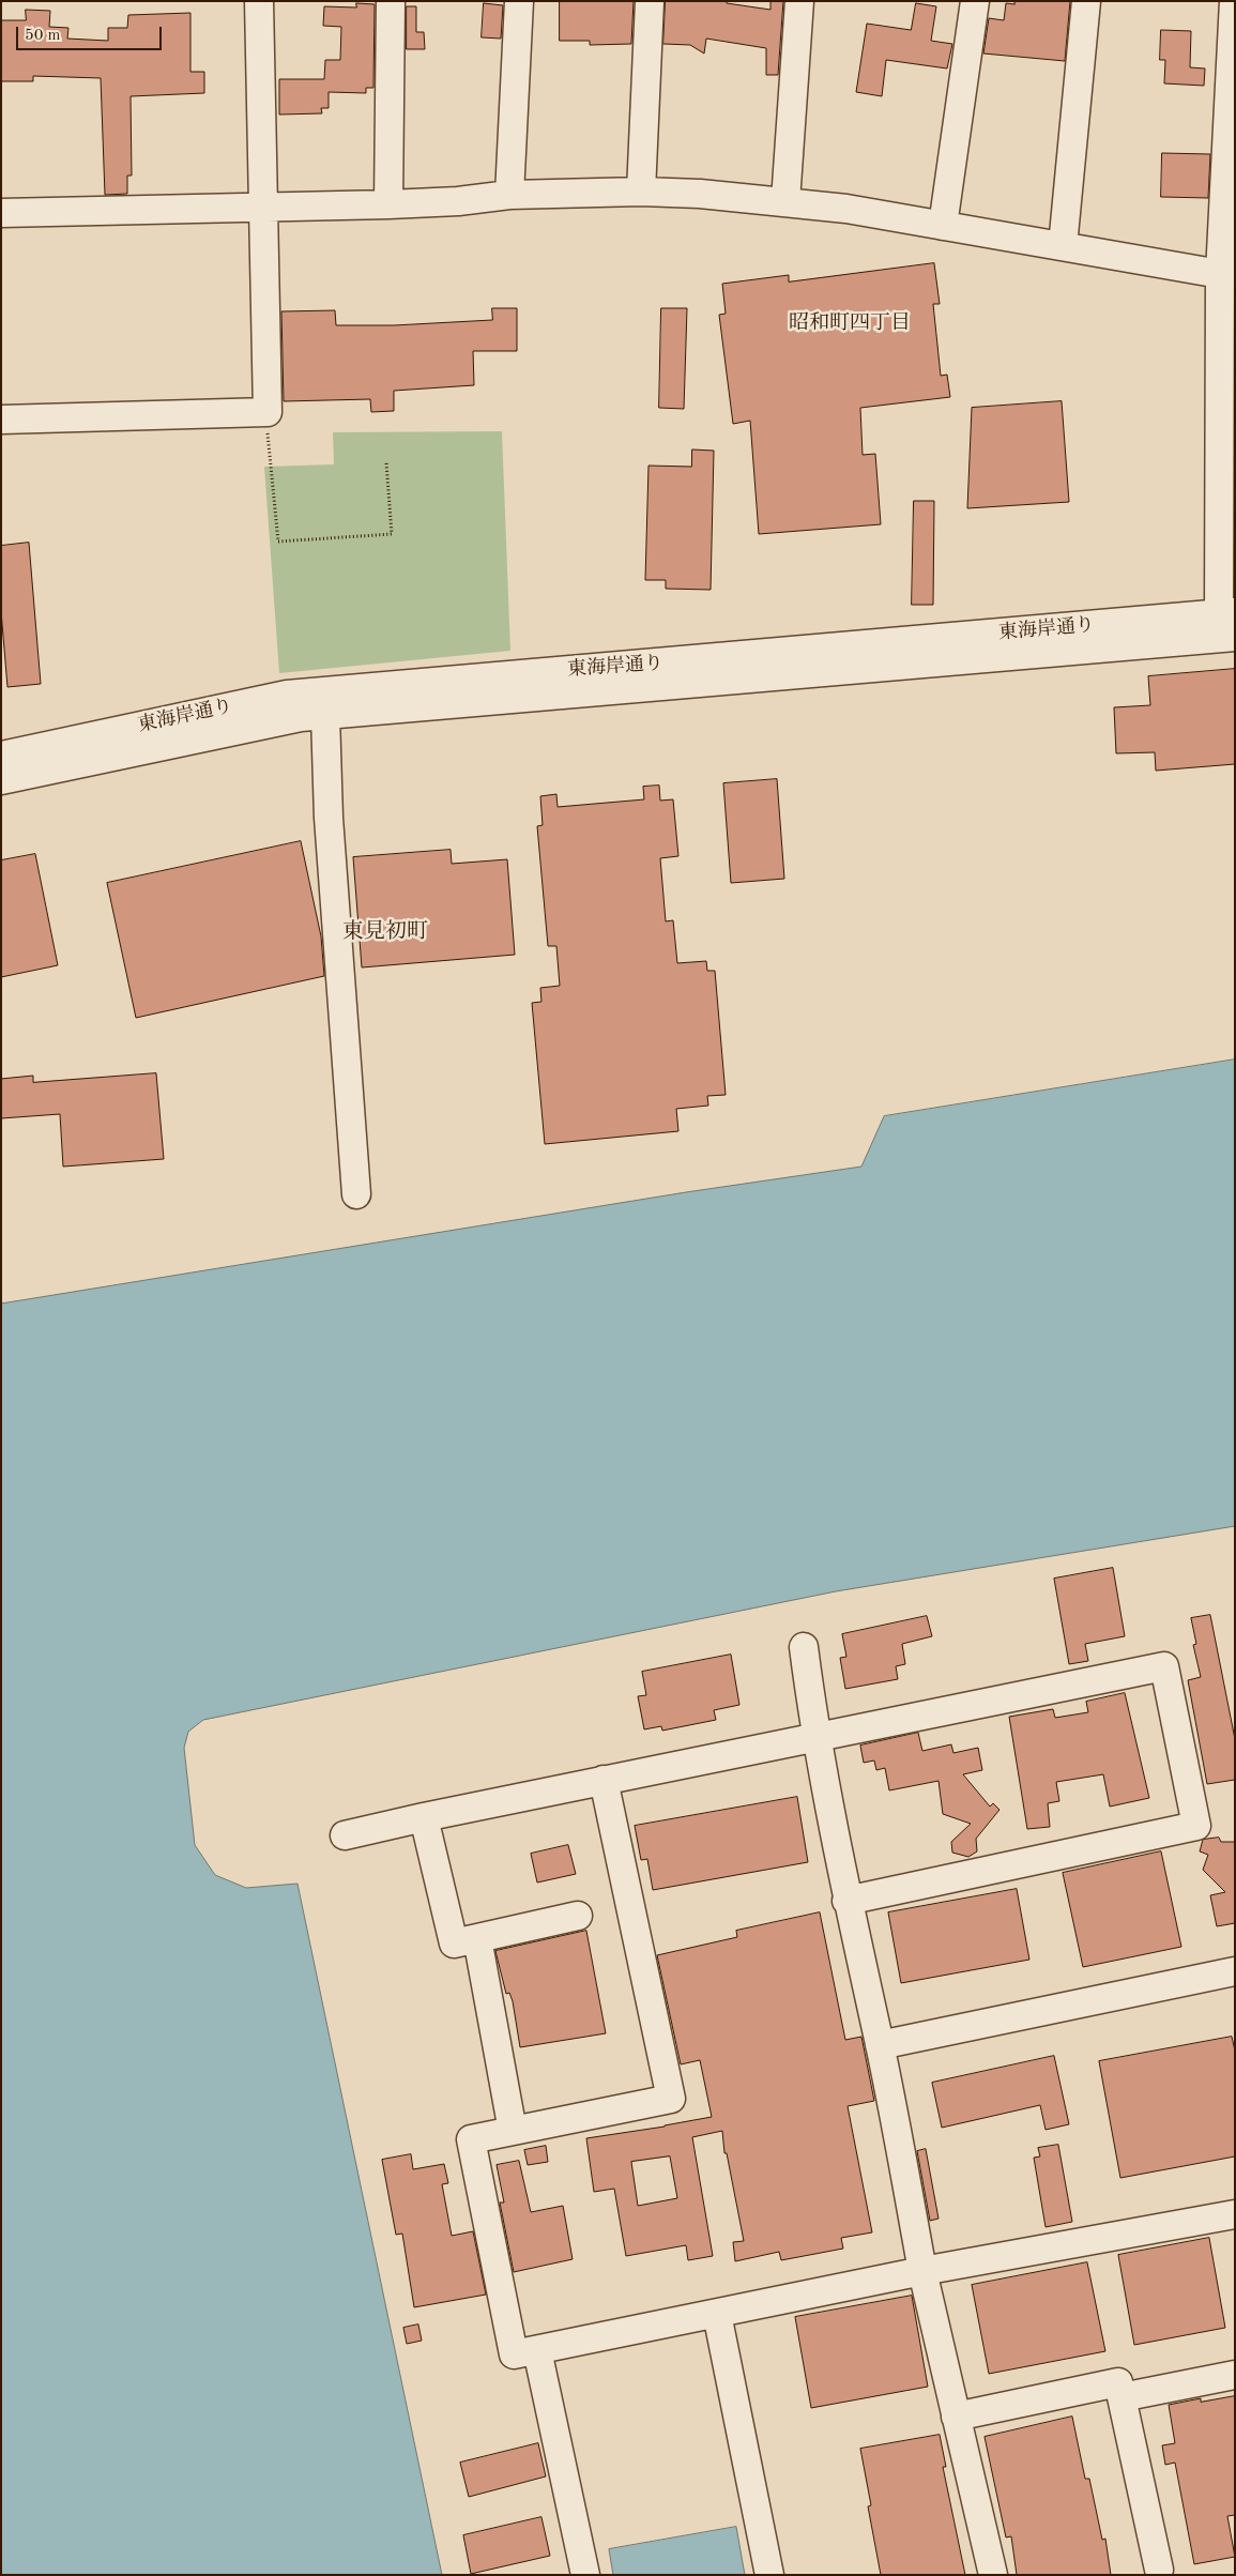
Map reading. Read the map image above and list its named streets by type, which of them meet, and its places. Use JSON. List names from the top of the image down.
{
  "streets": {
    "street": ["東海岸通り"]
  },
  "districts": ["昭和町四丁目", "東見初町"],
  "scale_bar": "50 m"
}
